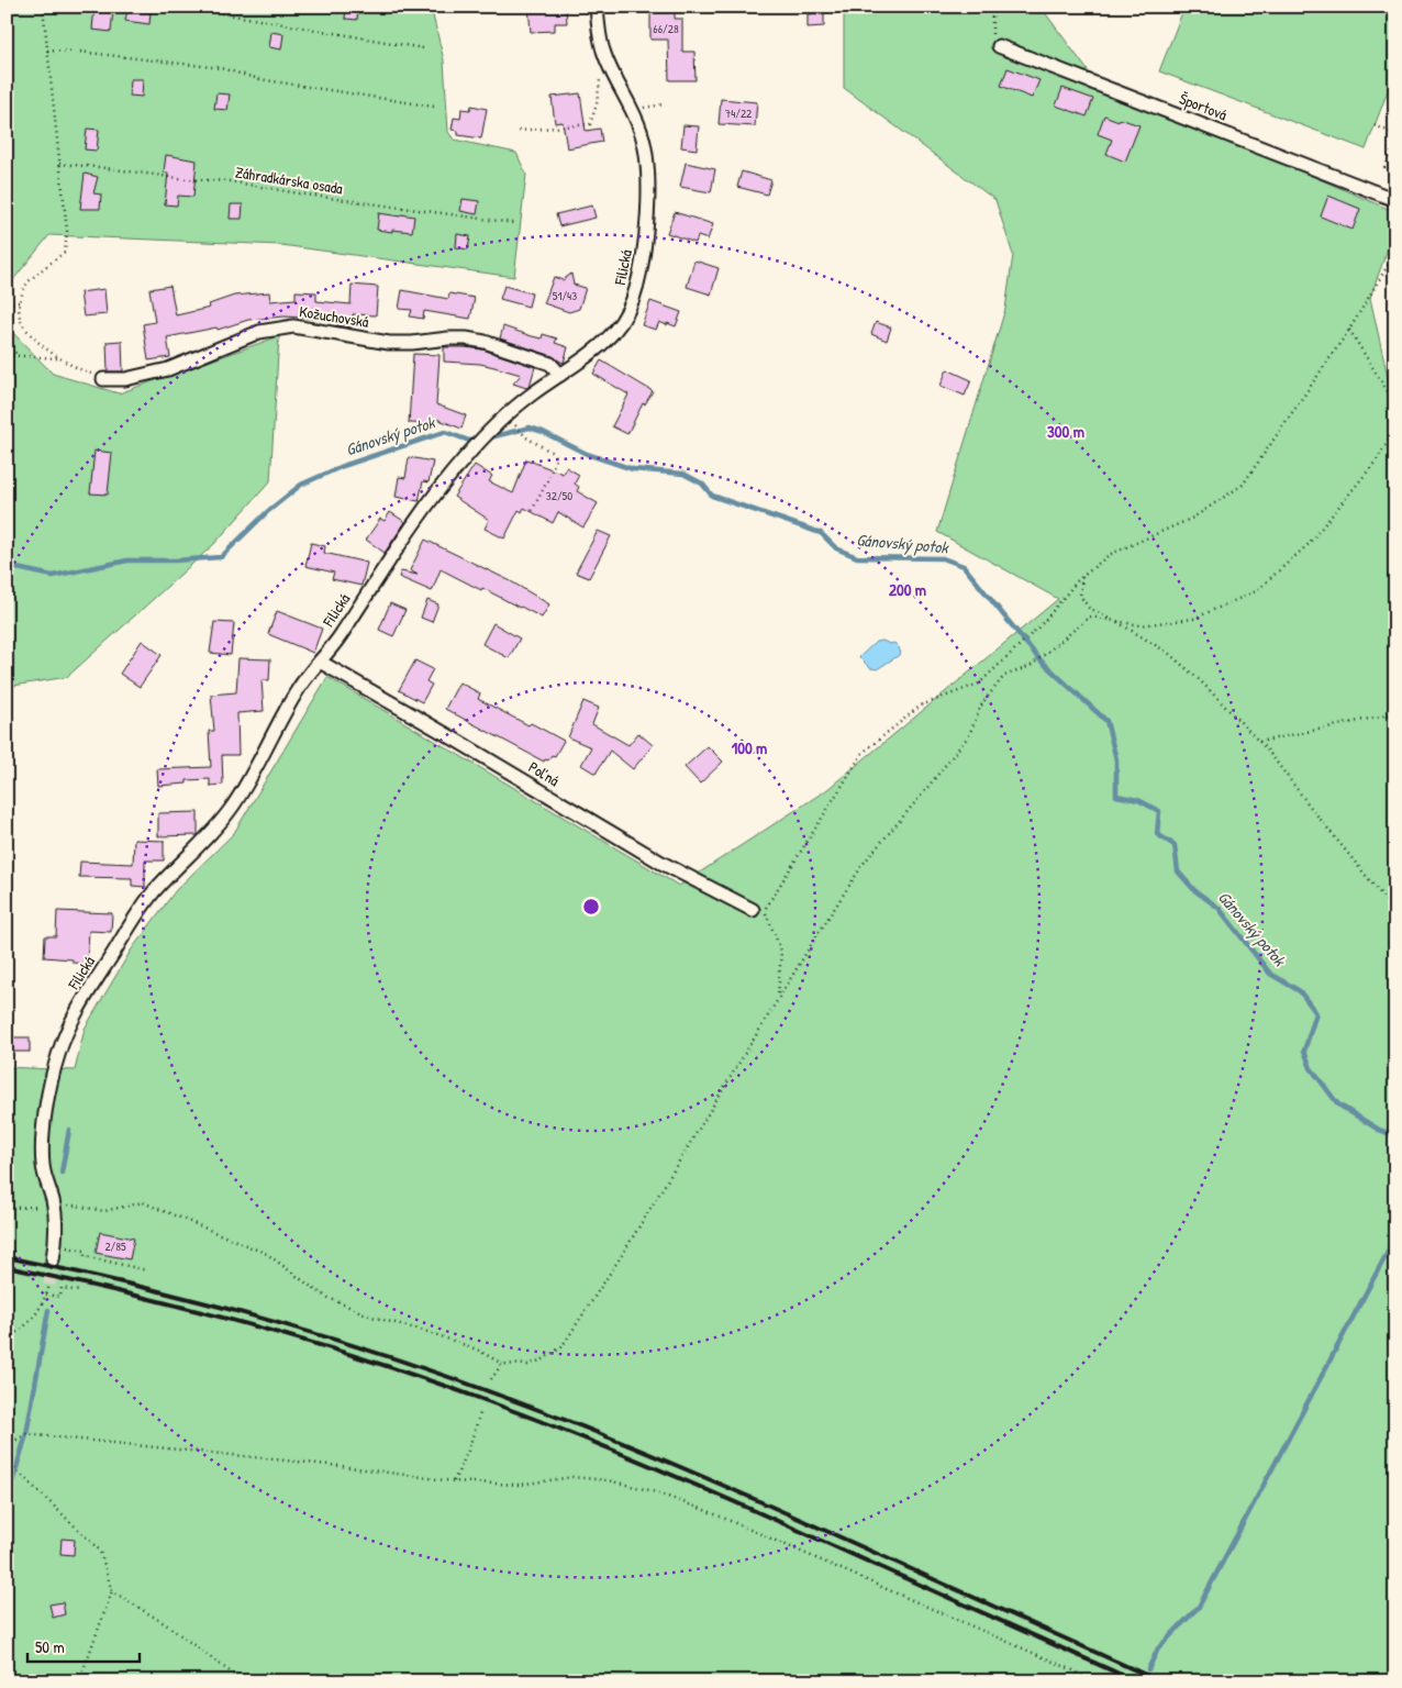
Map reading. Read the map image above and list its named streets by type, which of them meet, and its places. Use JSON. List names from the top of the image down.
{
  "streets": {
    "street": [
      "Športová",
      "Filická",
      "Kožuchovská",
      "Poľná"
    ],
    "path": ["Záhradkárska osada"]
  },
  "crossings": [
    ["Filická", "Kožuchovská"],
    ["Filická", "Poľná"]
  ],
  "water": ["Gánovský potok"],
  "house_numbers": [
    "66/28",
    "74/22",
    "51/43",
    "32/50",
    "2/85"
  ],
  "scale_bar": "50 m",
  "rings": ["300 m", "200 m", "100 m"]
}
